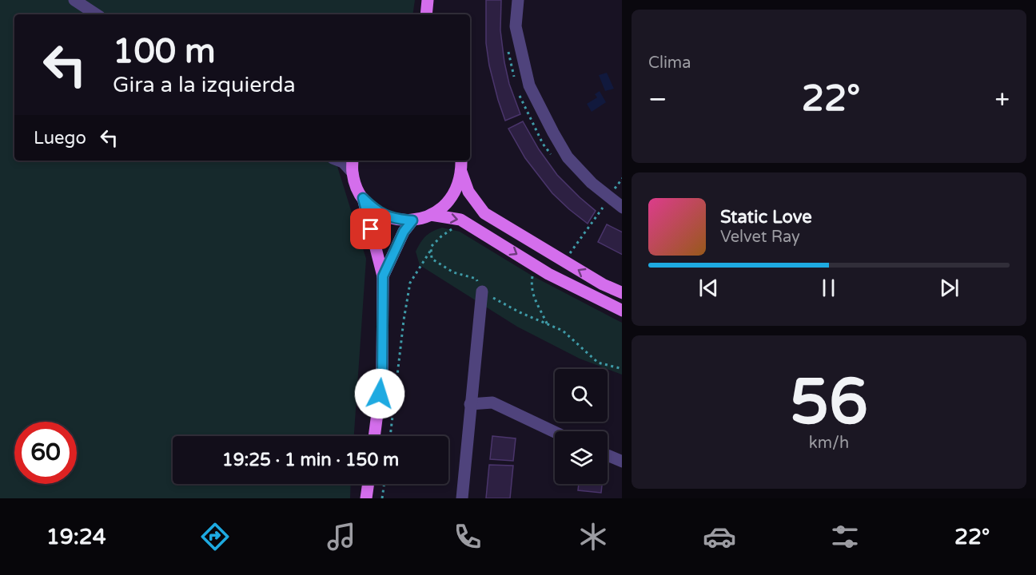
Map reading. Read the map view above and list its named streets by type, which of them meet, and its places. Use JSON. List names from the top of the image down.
{
  "page": {
    "tile": [
      "Clima",
      ["56", "km/h"]
    ],
    "turn": ["100 m", "Gira a la izquierda"],
    "heat": ["−", "22°", "+"],
    "then": "Luego",
    "song": ["Static Love", "Velvet Ray"],
    "limit": "60",
    "trip": "19:25 · 1 min · 150 m",
    "tabs": ["19:24", "22°"]
  }
}
